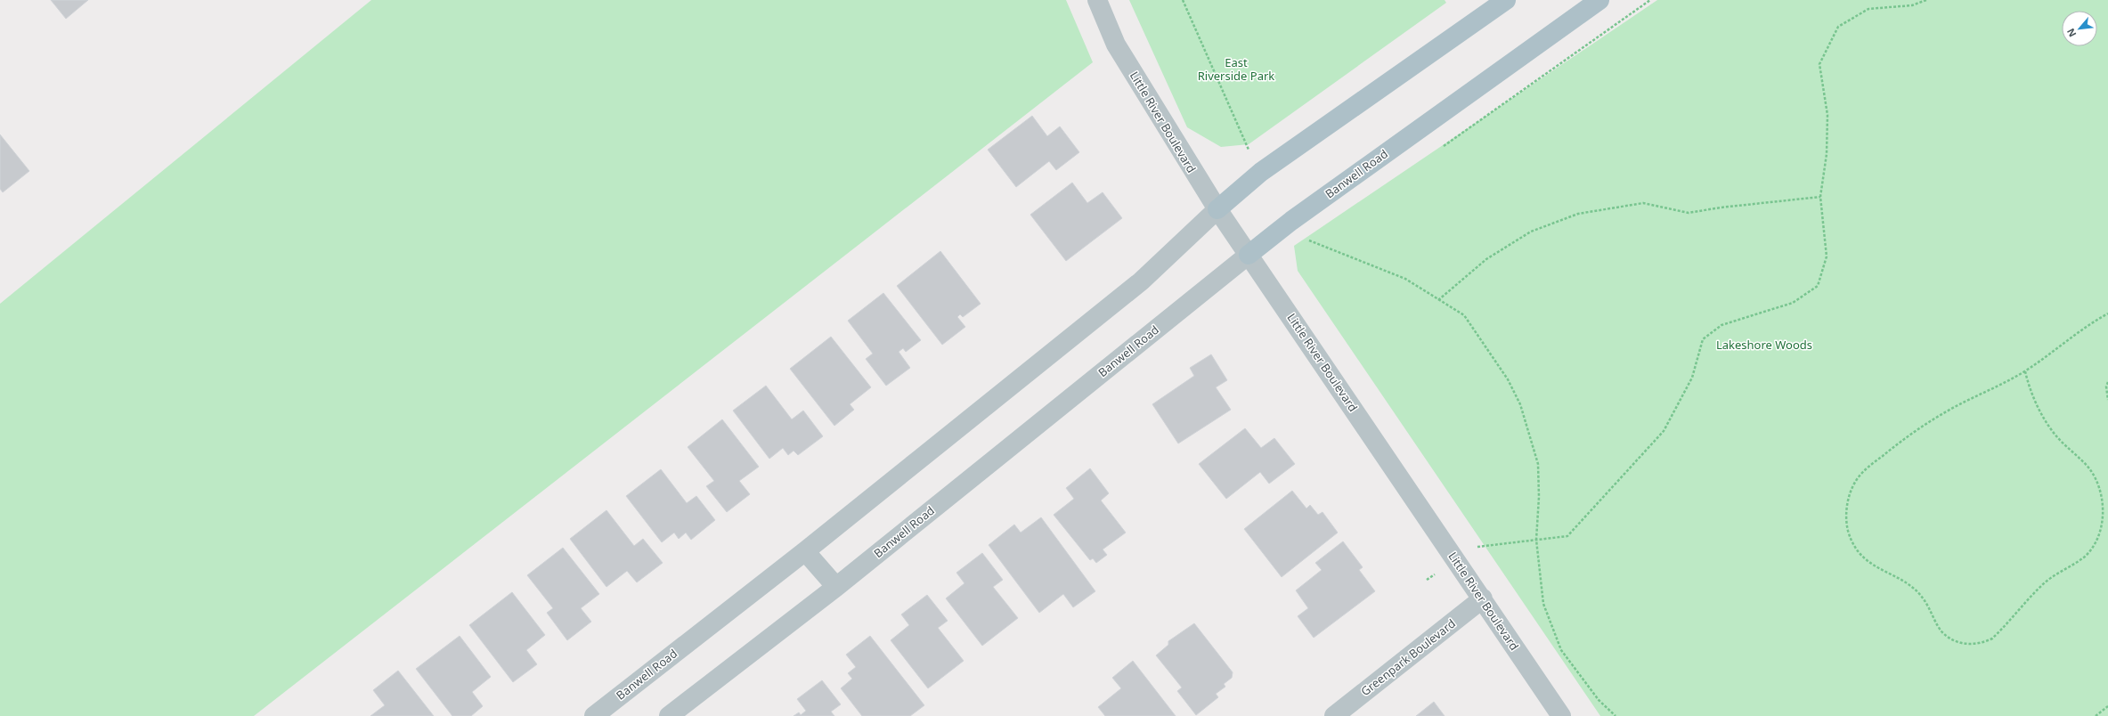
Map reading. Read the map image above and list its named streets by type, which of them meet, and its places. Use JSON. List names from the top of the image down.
{
  "streets": {
    "main road": ["Banwell Road"],
    "street": ["Little River Boulevard", "Greenpark Boulevard"]
  },
  "crossings": [
    ["Little River Boulevard", "Banwell Road"],
    ["Little River Boulevard", "Greenpark Boulevard"]
  ],
  "parks": ["East Riverside Park", "Lakeshore Woods"],
  "north": "bottom left"
}
